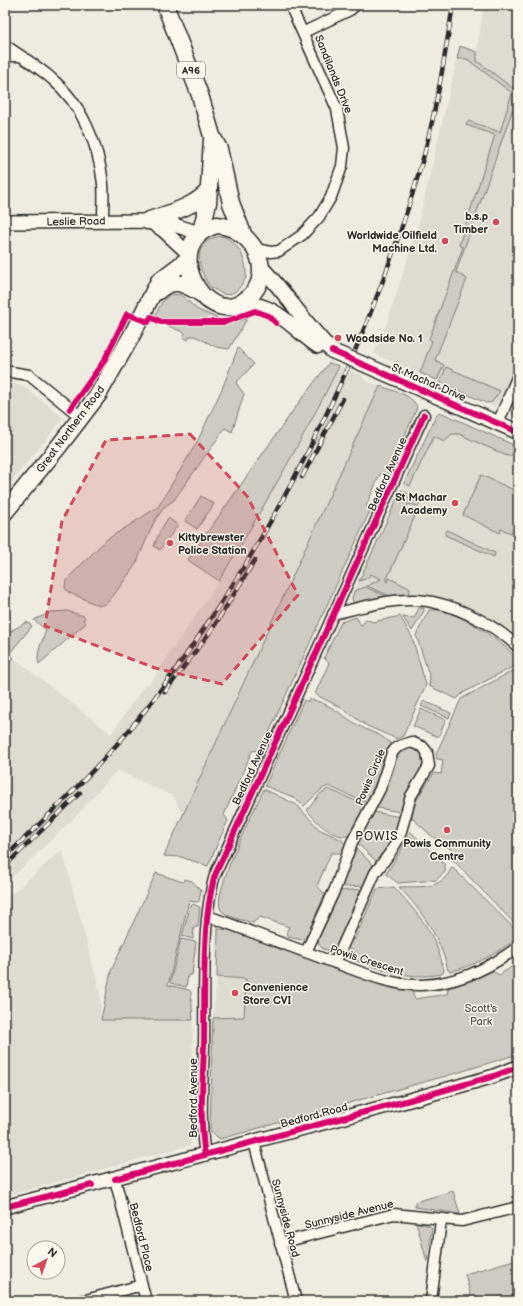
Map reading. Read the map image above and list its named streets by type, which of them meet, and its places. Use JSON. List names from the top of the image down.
{
  "streets": {
    "main road": ["A96", "St Machar Drive", "Great Northern Road"],
    "street": [
      "Sandilands Drive",
      "Leslie Road",
      "Bedford Avenue",
      "Powis Circle",
      "Powis Crescent",
      "Bedford Road",
      "Sunnyside Avenue",
      "Sunnyside Road",
      "Bedford Place"
    ]
  },
  "crossings": [
    ["A96", "Sandilands Drive"],
    ["A96", "Leslie Road"],
    ["A96", "St Machar Drive"],
    ["A96", "Great Northern Road"],
    ["Sandilands Drive", "Leslie Road"],
    ["Sandilands Drive", "St Machar Drive"],
    ["Sandilands Drive", "Great Northern Road"],
    ["Leslie Road", "St Machar Drive"],
    ["Leslie Road", "Great Northern Road"],
    ["St Machar Drive", "Great Northern Road"],
    ["Bedford Avenue", "Powis Crescent"],
    ["Bedford Avenue", "Bedford Road"],
    ["Powis Circle", "Powis Crescent"],
    ["Bedford Road", "Sunnyside Road"],
    ["Bedford Road", "Bedford Place"],
    ["Sunnyside Avenue", "Sunnyside Road"]
  ],
  "districts": ["POWIS"],
  "parks": ["Scott's Park"],
  "places": [
    "b.s.p Timber",
    "Worldwide Oilfield Machine Ltd.",
    "Woodside No. 1",
    "St Machar Academy",
    "Kittybrewster Police Station",
    "Powis Community Centre",
    "Convenience Store CVI"
  ],
  "north": "top right"
}
